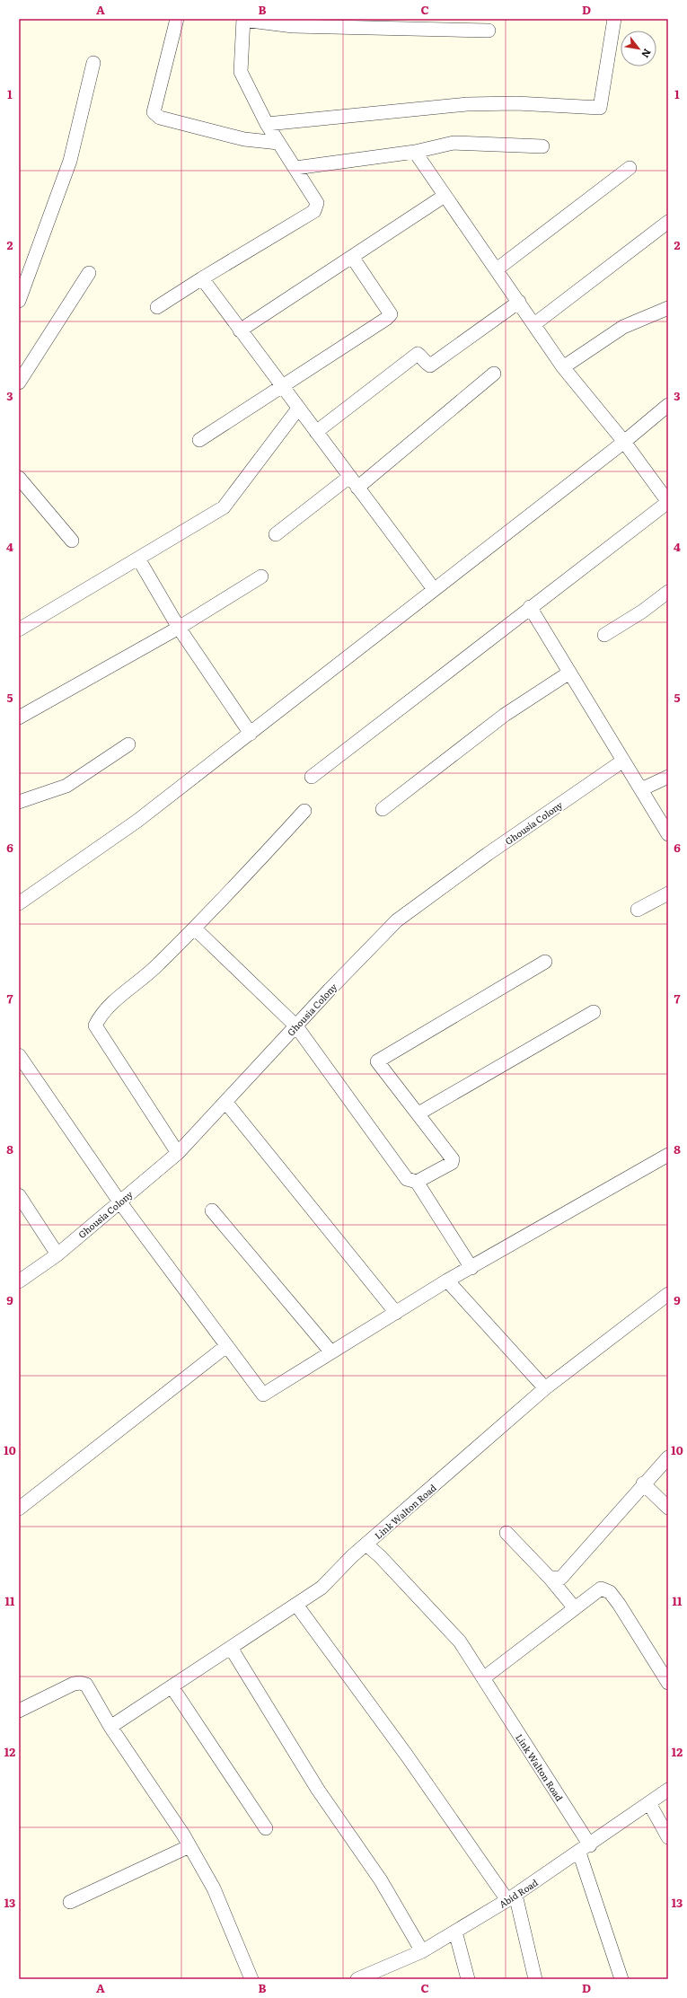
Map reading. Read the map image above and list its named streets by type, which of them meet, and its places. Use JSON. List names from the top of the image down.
{
  "streets": {
    "street": ["Ghousia Colony", "Link Walton Road", "Abid Road"]
  },
  "crossings": [
    ["Link Walton Road", "Abid Road"]
  ],
  "north": "bottom right",
  "grid": {
    "columns": [
      "A",
      "B",
      "C",
      "D"
    ],
    "rows": [
      "1",
      "2",
      "3",
      "4",
      "5",
      "6",
      "7",
      "8",
      "9",
      "10",
      "11",
      "12",
      "13"
    ]
  }
}
